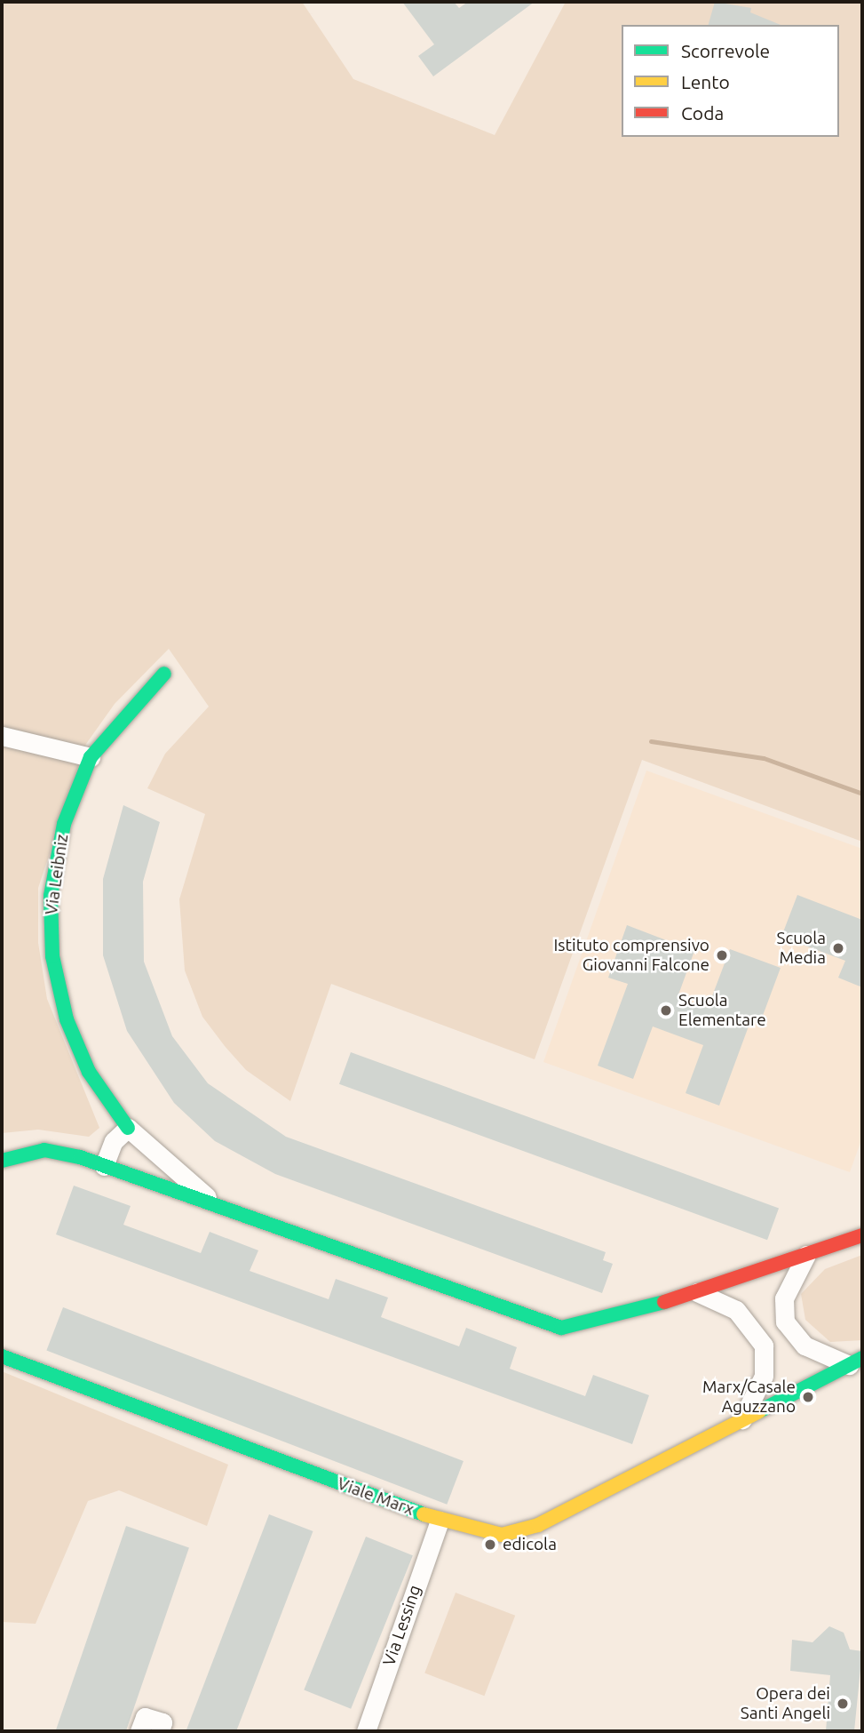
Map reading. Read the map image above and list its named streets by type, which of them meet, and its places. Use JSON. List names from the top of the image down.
{
  "streets": {
    "street": ["Via Leibniz", "Viale Marx", "Via Lessing"]
  },
  "crossings": [
    ["Viale Marx", "Via Lessing"]
  ],
  "places": [
    "Scuola Media",
    "Istituto comprensivo Giovanni Falcone",
    "Scuola Elementare",
    "Marx/Casale Aguzzano",
    "edicola",
    "Opera dei Santi Angeli"
  ],
  "legend": ["Scorrevole", "Lento", "Coda"]
}
